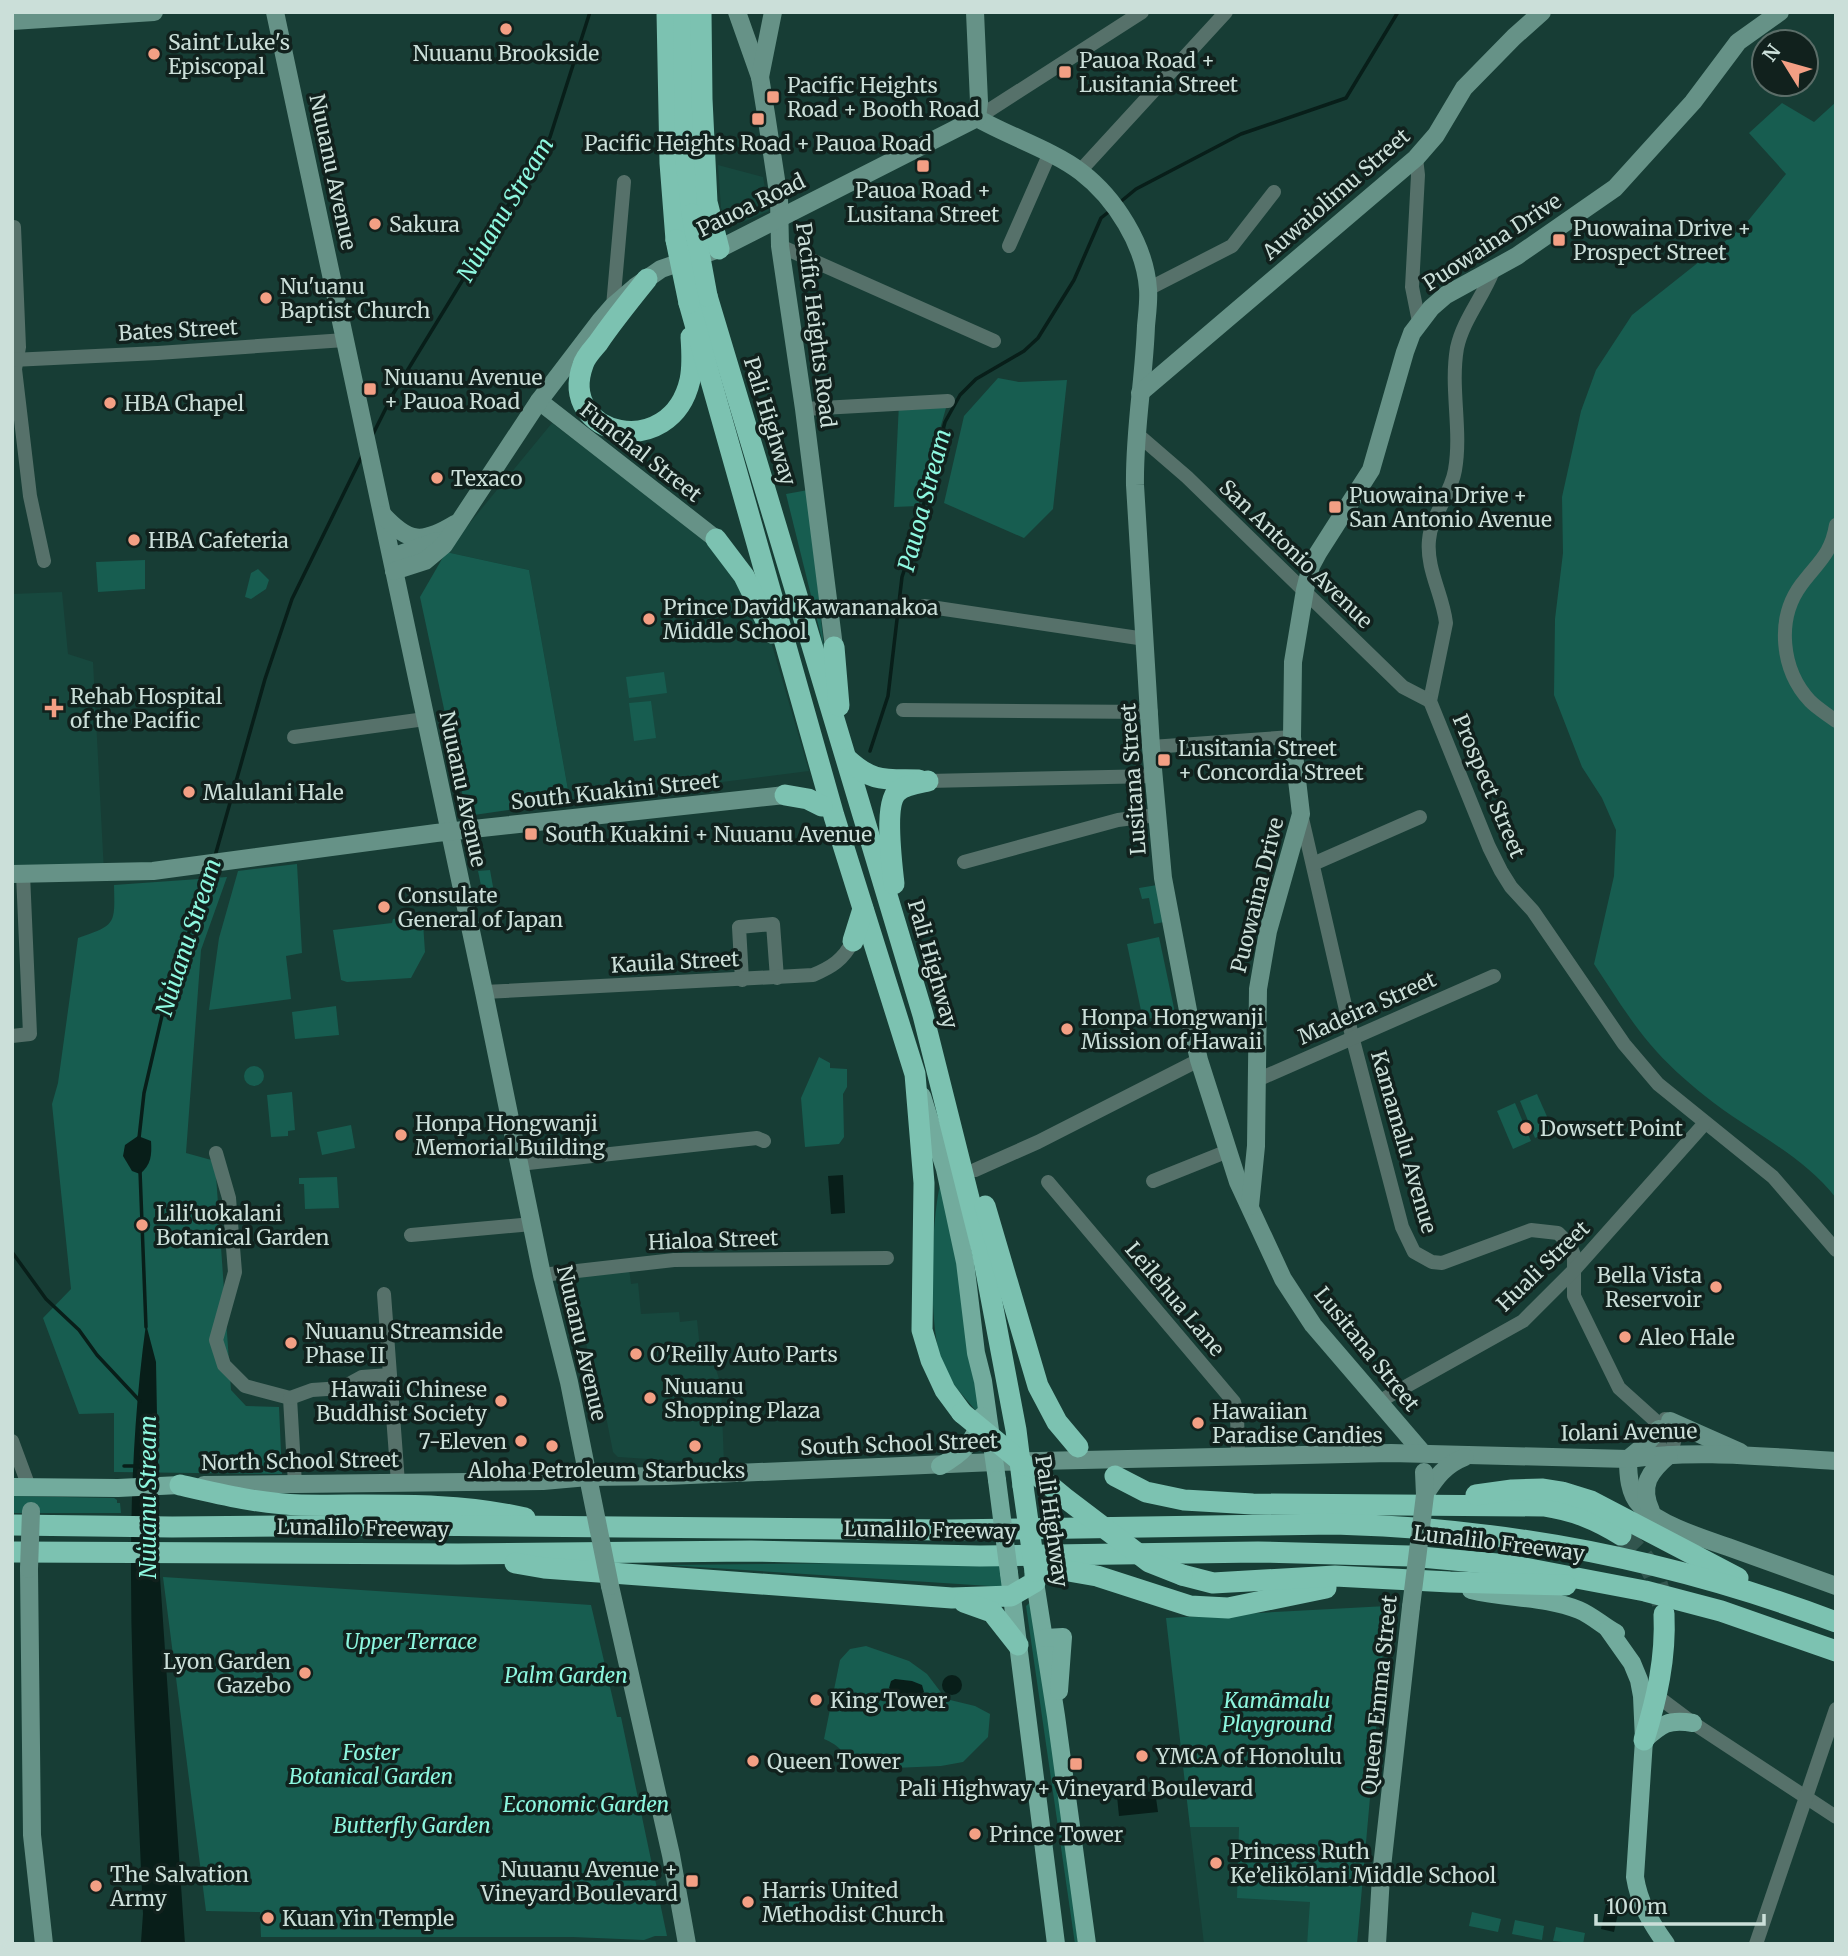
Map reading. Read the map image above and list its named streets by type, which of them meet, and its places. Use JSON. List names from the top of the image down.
{
  "streets": {
    "highway": ["Pali Highway", "Lunalilo Freeway"],
    "main road": [
      "Nuuanu Avenue",
      "Auwaiolimu Street",
      "Pauoa Road",
      "Puowaina Drive",
      "Pacific Heights Road",
      "Funchal Street",
      "Lusitana Street",
      "South Kuakini Street",
      "Iolani Avenue",
      "South School Street",
      "North School Street",
      "Queen Emma Street"
    ],
    "street": [
      "Bates Street",
      "San Antonio Avenue",
      "Prospect Street",
      "Kauila Street",
      "Madeira Street",
      "Kamamalu Avenue",
      "Hialoa Street",
      "Huali Street",
      "Leilehua Lane"
    ]
  },
  "crossings": [
    ["Nuuanu Avenue", "Pauoa Road"],
    ["Nuuanu Avenue", "Bates Street"],
    ["Nuuanu Avenue", "South Kuakini Street"],
    ["Nuuanu Avenue", "Kauila Street"],
    ["Nuuanu Avenue", "Hialoa Street"],
    ["Nuuanu Avenue", "South School Street"],
    ["Nuuanu Avenue", "North School Street"],
    ["Auwaiolimu Street", "Lusitana Street"],
    ["Pauoa Road", "Pacific Heights Road"],
    ["Pauoa Road", "Funchal Street"],
    ["Pauoa Road", "Lusitana Street"],
    ["Puowaina Drive", "San Antonio Avenue"],
    ["Puowaina Drive", "Lusitana Street"],
    ["Puowaina Drive", "Prospect Street"],
    ["Puowaina Drive", "Madeira Street"],
    ["Puowaina Drive", "Kamamalu Avenue"],
    ["Pali Highway", "South School Street"],
    ["San Antonio Avenue", "Lusitana Street"],
    ["San Antonio Avenue", "Prospect Street"],
    ["Lusitana Street", "Huali Street"],
    ["Lusitana Street", "Iolani Avenue"],
    ["Lusitana Street", "South School Street"],
    ["Lusitana Street", "Queen Emma Street"],
    ["Prospect Street", "Huali Street"],
    ["Madeira Street", "Kamamalu Avenue"],
    ["Kamamalu Avenue", "Huali Street"],
    ["Leilehua Lane", "South School Street"],
    ["Iolani Avenue", "South School Street"],
    ["Iolani Avenue", "Queen Emma Street"],
    ["South School Street", "North School Street"],
    ["South School Street", "Queen Emma Street"]
  ],
  "water": ["Nuʻuanu Stream", "Pauoa Stream"],
  "parks": [
    "Upper Terrace",
    "Palm Garden",
    "Kamāmalu Playground",
    "Foster Botanical Garden",
    "Economic Garden",
    "Butterfly Garden"
  ],
  "places": {
    "other": [
      "Nuuanu Brookside",
      "Saint Luke's Episcopal",
      "Sakura",
      "Nu'uanu Baptist Church",
      "HBA Chapel",
      "Texaco",
      "HBA Cafeteria",
      "Prince David Kawananakoa Middle School",
      "Malulani Hale",
      "Consulate General of Japan",
      "Honpa Hongwanji Mission of Hawaii",
      "Dowsett Point",
      "Honpa Hongwanji Memorial Building",
      "Lili'uokalani Botanical Garden",
      "Bella Vista Reservoir",
      "Aleo Hale",
      "Nuuanu Streamside Phase II",
      "O'Reilly Auto Parts",
      "Nuuanu Shopping Plaza",
      "Hawaii Chinese Buddhist Society",
      "Hawaiian Paradise Candies",
      "7-Eleven",
      "Aloha Petroleum",
      "Starbucks",
      "Lyon Garden Gazebo",
      "King Tower",
      "YMCA of Honolulu",
      "Queen Tower",
      "Prince Tower",
      "Princess Ruth Ke’elikōlani Middle School",
      "The Salvation Army",
      "Harris United Methodist Church",
      "Kuan Yin Temple"
    ],
    "transit": [
      "Pauoa Road + Lusitania Street",
      "Pacific Heights Road + Booth Road",
      "Pacific Heights Road + Pauoa Road",
      "Pauoa Road + Lusitana Street",
      "Puowaina Drive + Prospect Street",
      "Nuuanu Avenue + Pauoa Road",
      "Puowaina Drive + San Antonio Avenue",
      "Lusitania Street + Concordia Street",
      "South Kuakini + Nuuanu Avenue",
      "Pali Highway + Vineyard Boulevard",
      "Nuuanu Avenue + Vineyard Boulevard"
    ],
    "health": ["Rehab Hospital of the Pacific"]
  },
  "scale_bar": "100 m",
  "north": "top left"
}
